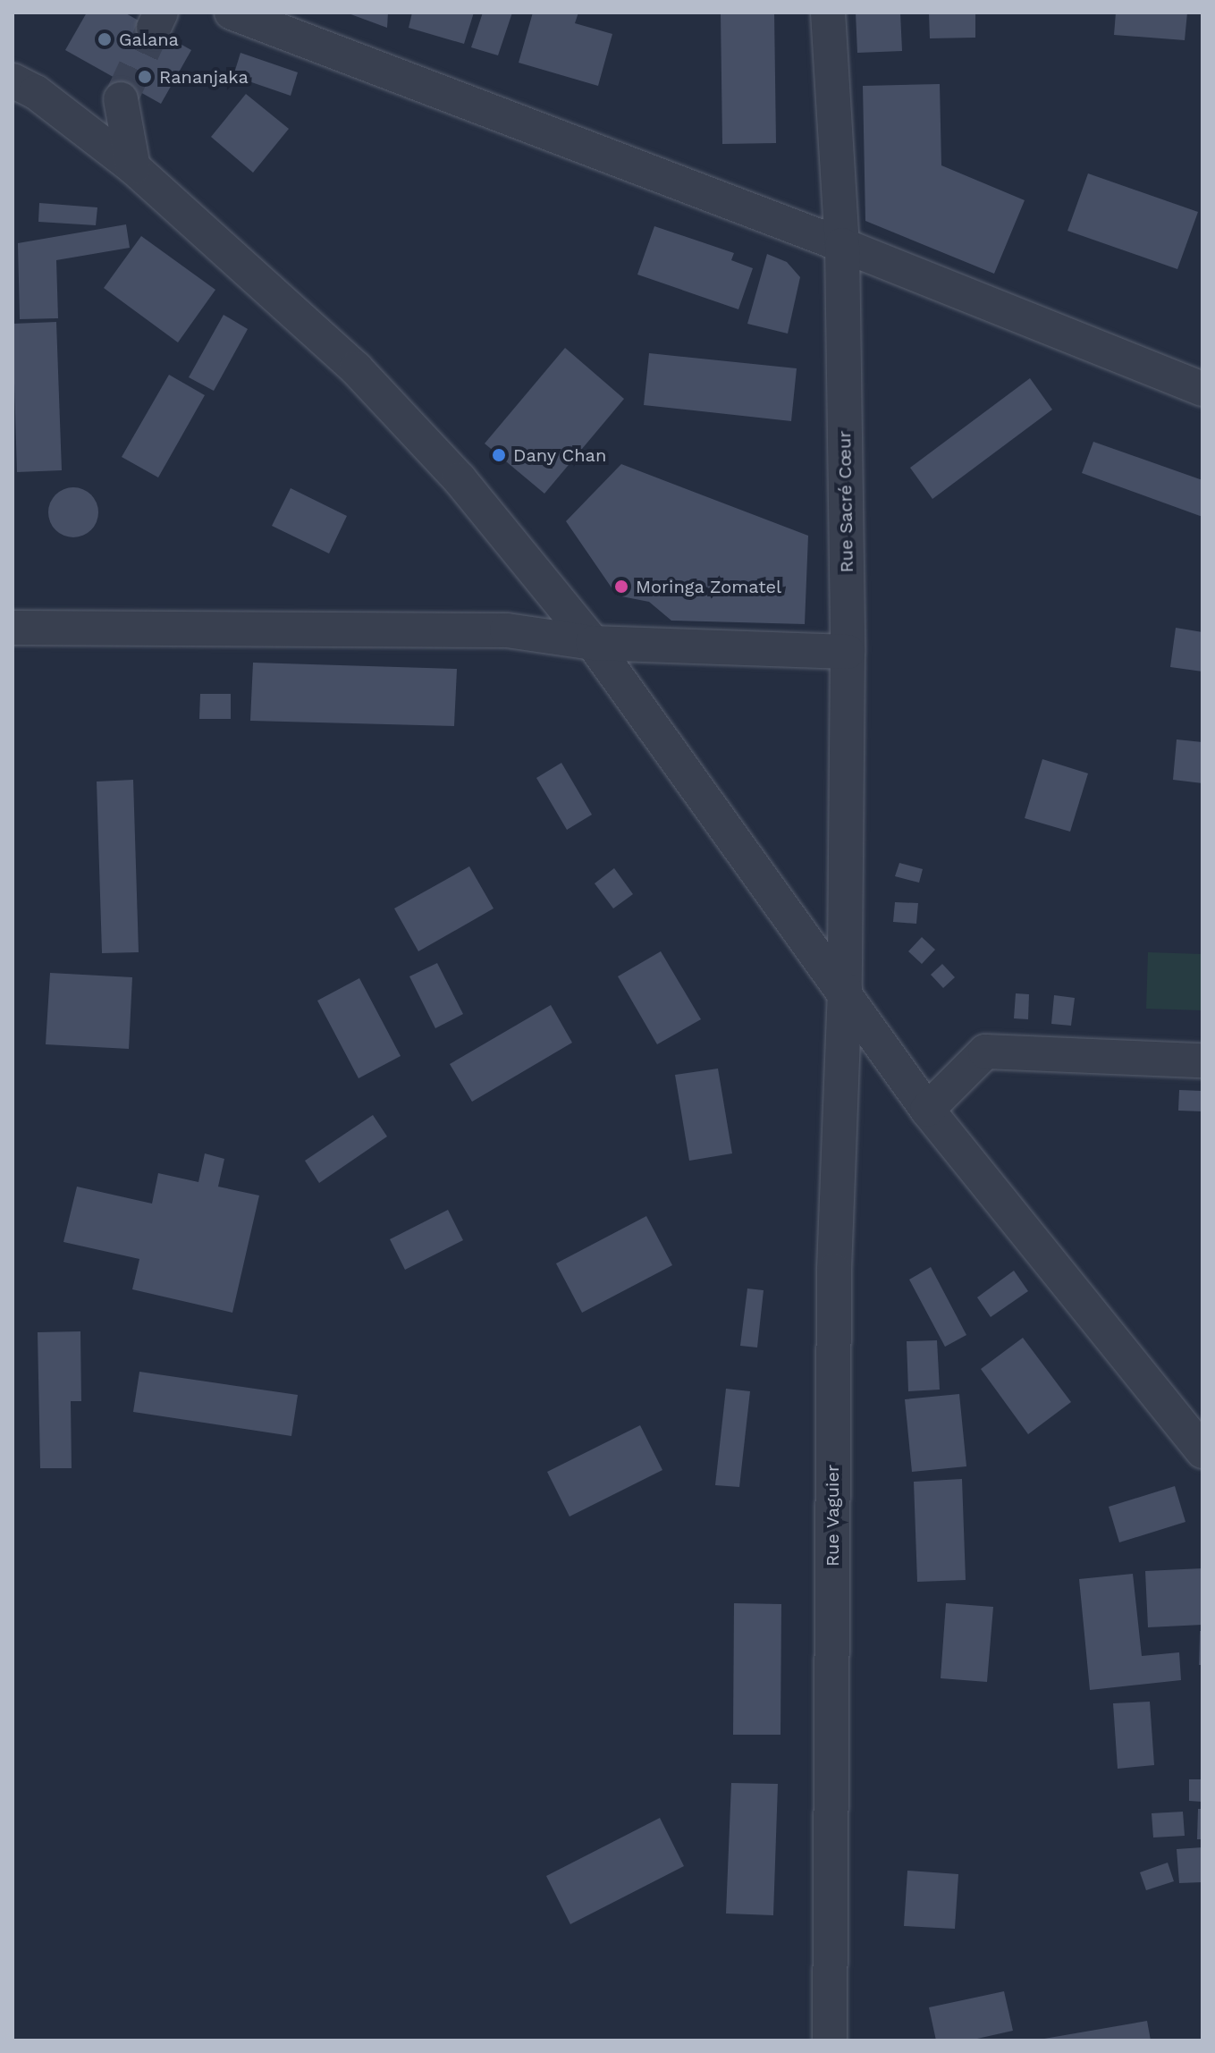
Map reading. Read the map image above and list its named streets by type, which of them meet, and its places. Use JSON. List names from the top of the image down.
{
  "streets": {
    "street": ["Rue Sacré Cœur", "Rue Vaguier"]
  },
  "crossings": [
    ["Rue Sacré Cœur", "Rue Vaguier"]
  ],
  "places": [
    "Galana",
    "Rananjaka",
    "Dany Chan",
    "Moringa Zomatel"
  ]
}
